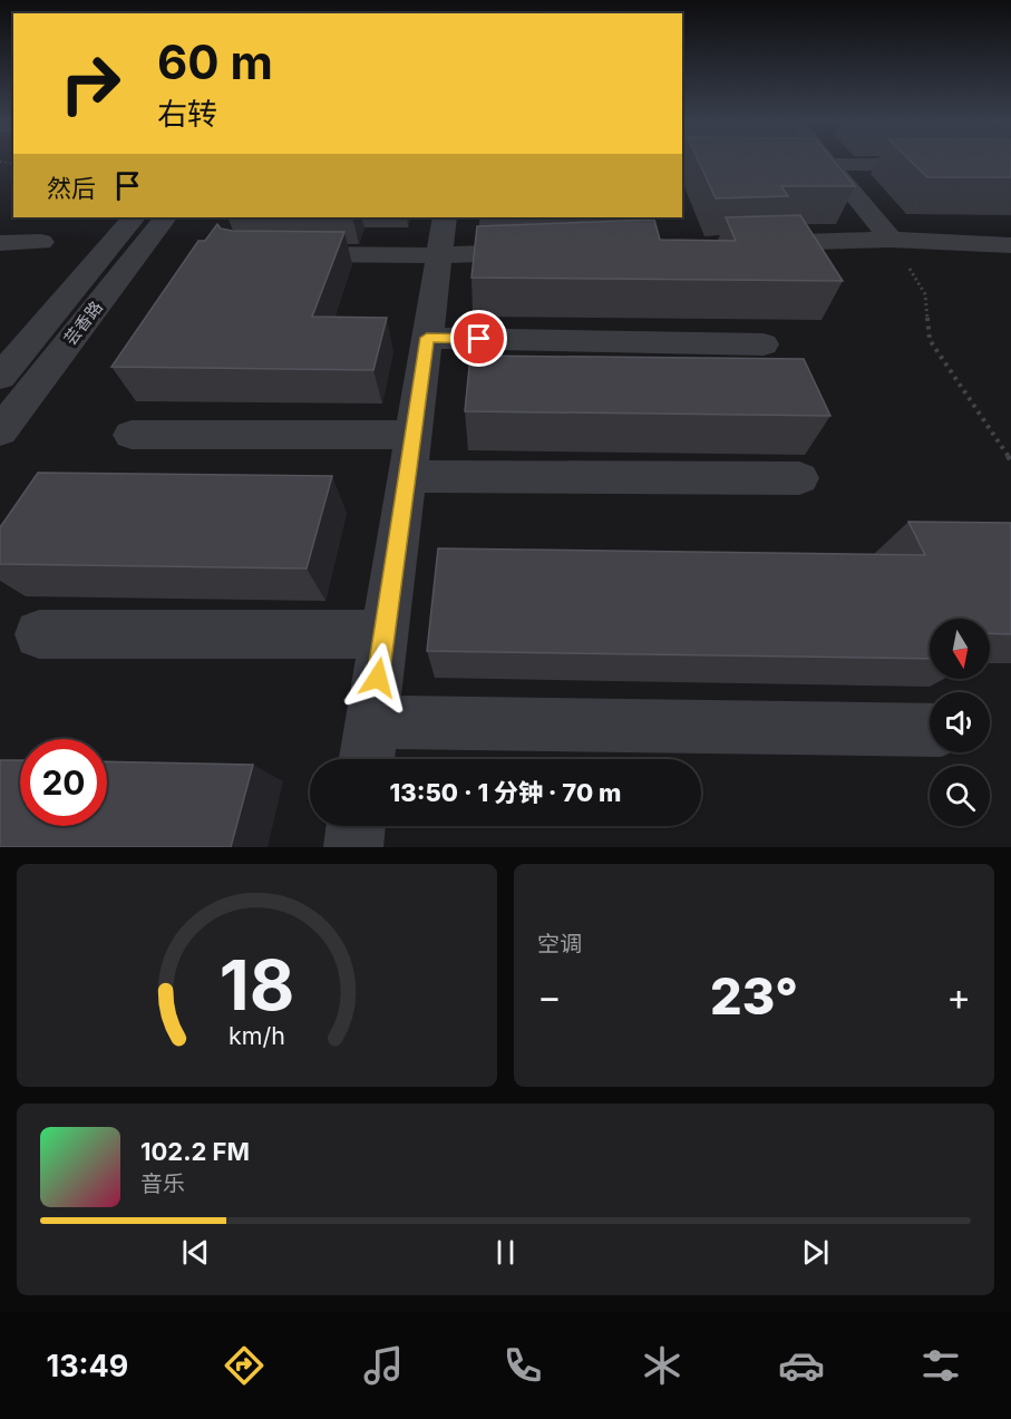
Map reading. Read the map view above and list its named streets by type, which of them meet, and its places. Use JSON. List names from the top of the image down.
{
  "streets": {
    "street": ["芸香路"]
  },
  "north": "bottom",
  "page": {
    "turn": ["60 m", "右转"],
    "then": "然后",
    "limit": "20",
    "trip": "13:50 · 1 分钟 · 70 m",
    "tile": "空调",
    "heat": ["−", "23°", "+"],
    "song": ["102.2 FM", "音乐"],
    "tabs": "13:49",
    "gauge": ["18", "km/h"]
  }
}
